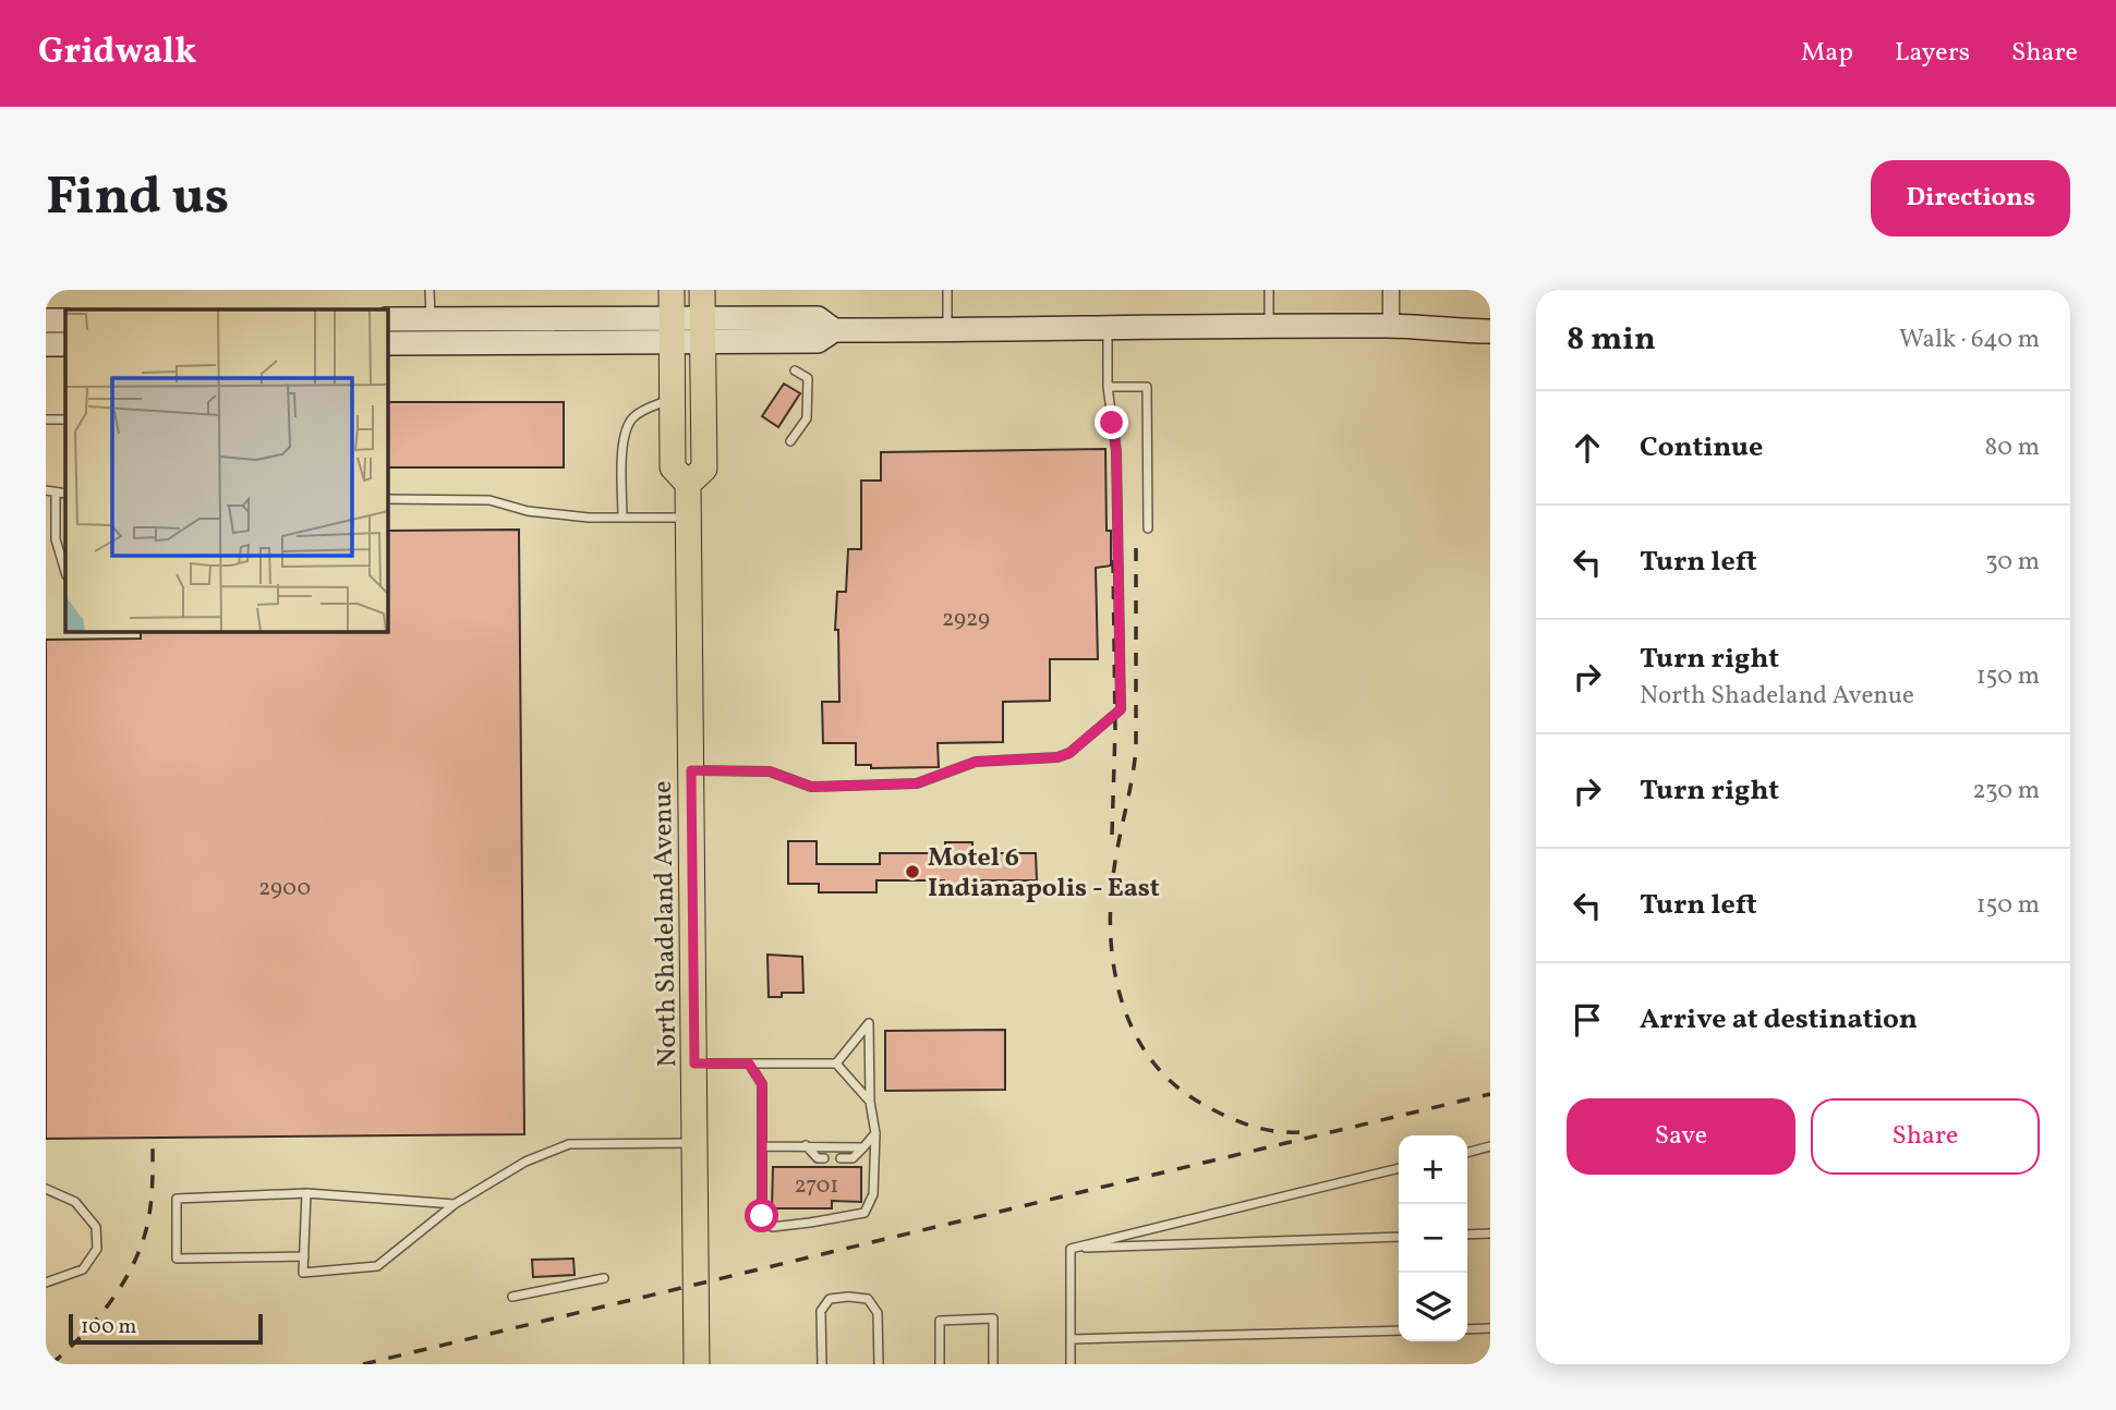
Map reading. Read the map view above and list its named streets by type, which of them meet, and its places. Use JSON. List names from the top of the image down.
{
  "streets": {
    "main road": ["North Shadeland Avenue"]
  },
  "places": ["Motel 6 Indianapolis - East"],
  "house_numbers": ["2929", "2900", "2701"],
  "scale_bar": "100 m",
  "page": {
    "header": "Gridwalk",
    "nav": ["Map", "Layers", "Share"],
    "buttons": [
      "Directions",
      ["Save", "Share"]
    ],
    "title": "Find us",
    "heading": ["8 min", "Walk · 640 m"],
    "list": [
      ["Continue", "80 m"],
      ["Turn left", "30 m"],
      ["Turn right", "North Shadeland Avenue", "150 m"],
      ["Turn right", "230 m"],
      ["Turn left", "150 m"],
      "Arrive at destination"
    ],
    "map_buttons": ["+", "−"],
    "scale": "100 m"
  }
}
